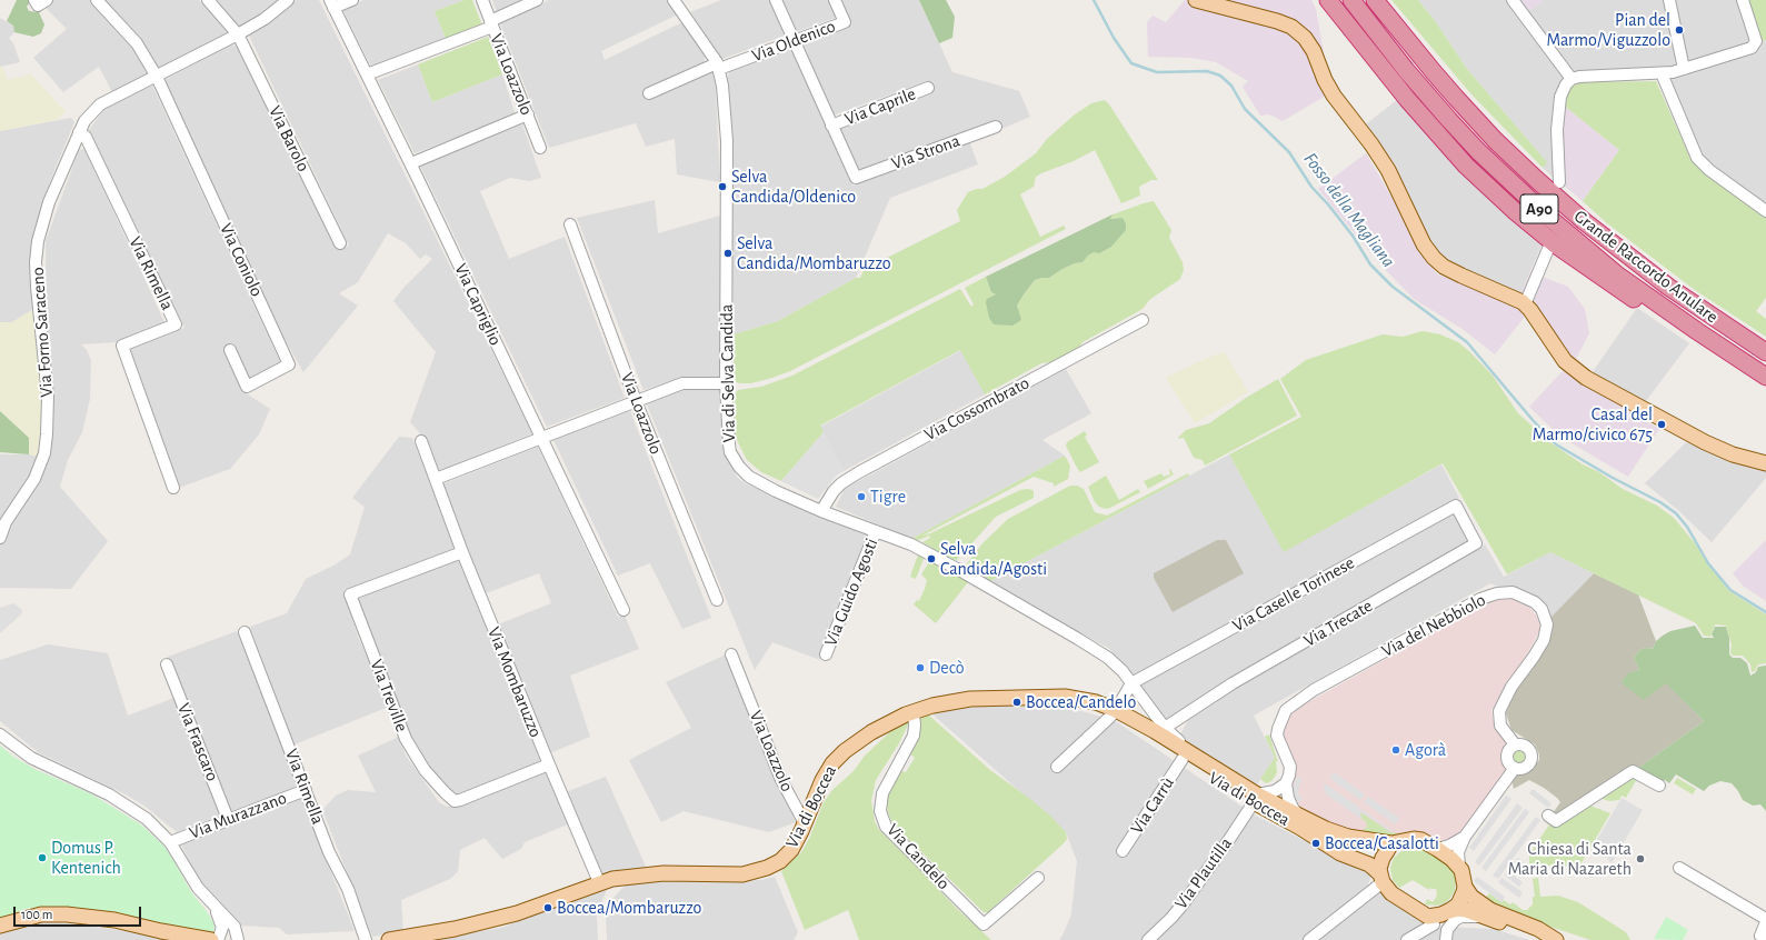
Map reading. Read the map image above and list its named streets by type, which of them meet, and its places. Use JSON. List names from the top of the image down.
{
  "streets": {
    "highway": ["A90", "Grande Raccordo Anulare"],
    "main road": ["Via di Boccea"],
    "street": [
      "Via Oldenico",
      "Via Loazzolo",
      "Via Caprile",
      "Via Barolo",
      "Via Strona",
      "Via Coniolo",
      "Via Rimella",
      "Via Capriglio",
      "Via Forno Saraceno",
      "Via di Selva Candida",
      "Via Cossombrato",
      "Via Guido Agosti",
      "Via Caselle Torinese",
      "Via Trecate",
      "Via del Nebbiolo",
      "Via Mombaruzzo",
      "Via Treville",
      "Via Frascaro",
      "Via Carrù",
      "Via Murazzano",
      "Via Candelo",
      "Via Plautilla"
    ]
  },
  "crossings": [
    ["Via Oldenico", "Via Caprile"],
    ["Via Oldenico", "Via di Selva Candida"],
    ["Via Loazzolo", "Via di Boccea"],
    ["Via Caprile", "Via Strona"],
    ["Via Barolo", "Via Forno Saraceno"],
    ["Via Coniolo", "Via Forno Saraceno"],
    ["Via Rimella", "Via Forno Saraceno"],
    ["Via Rimella", "Via Murazzano"],
    ["Via di Selva Candida", "Via Cossombrato"],
    ["Via di Selva Candida", "Via Guido Agosti"],
    ["Via di Selva Candida", "Via Caselle Torinese"],
    ["Via di Selva Candida", "Via Trecate"],
    ["Via di Selva Candida", "Via di Boccea"],
    ["Via Caselle Torinese", "Via Trecate"],
    ["Via del Nebbiolo", "Via di Boccea"],
    ["Via Mombaruzzo", "Via Treville"],
    ["Via Mombaruzzo", "Via di Boccea"],
    ["Via Frascaro", "Via Murazzano"],
    ["Via di Boccea", "Via Carrù"],
    ["Via di Boccea", "Via Candelo"],
    ["Via di Boccea", "Via Plautilla"]
  ],
  "water": ["Fosso della Magliana"],
  "places": [
    "Pian del Marmo/Viguzzolo",
    "Selva Candida/Oldenico",
    "Selva Candida/Mombaruzzo",
    "Casal del Marmo/civico 675",
    "Tigre",
    "Selva Candida/Agosti",
    "Decò",
    "Boccea/Candelo",
    "Agorà",
    "Boccea/Casalotti",
    "Domus P. Kentenich",
    "Chiesa di Santa Maria di Nazareth",
    "Boccea/Mombaruzzo"
  ],
  "scale_bar": "100 m"
}
